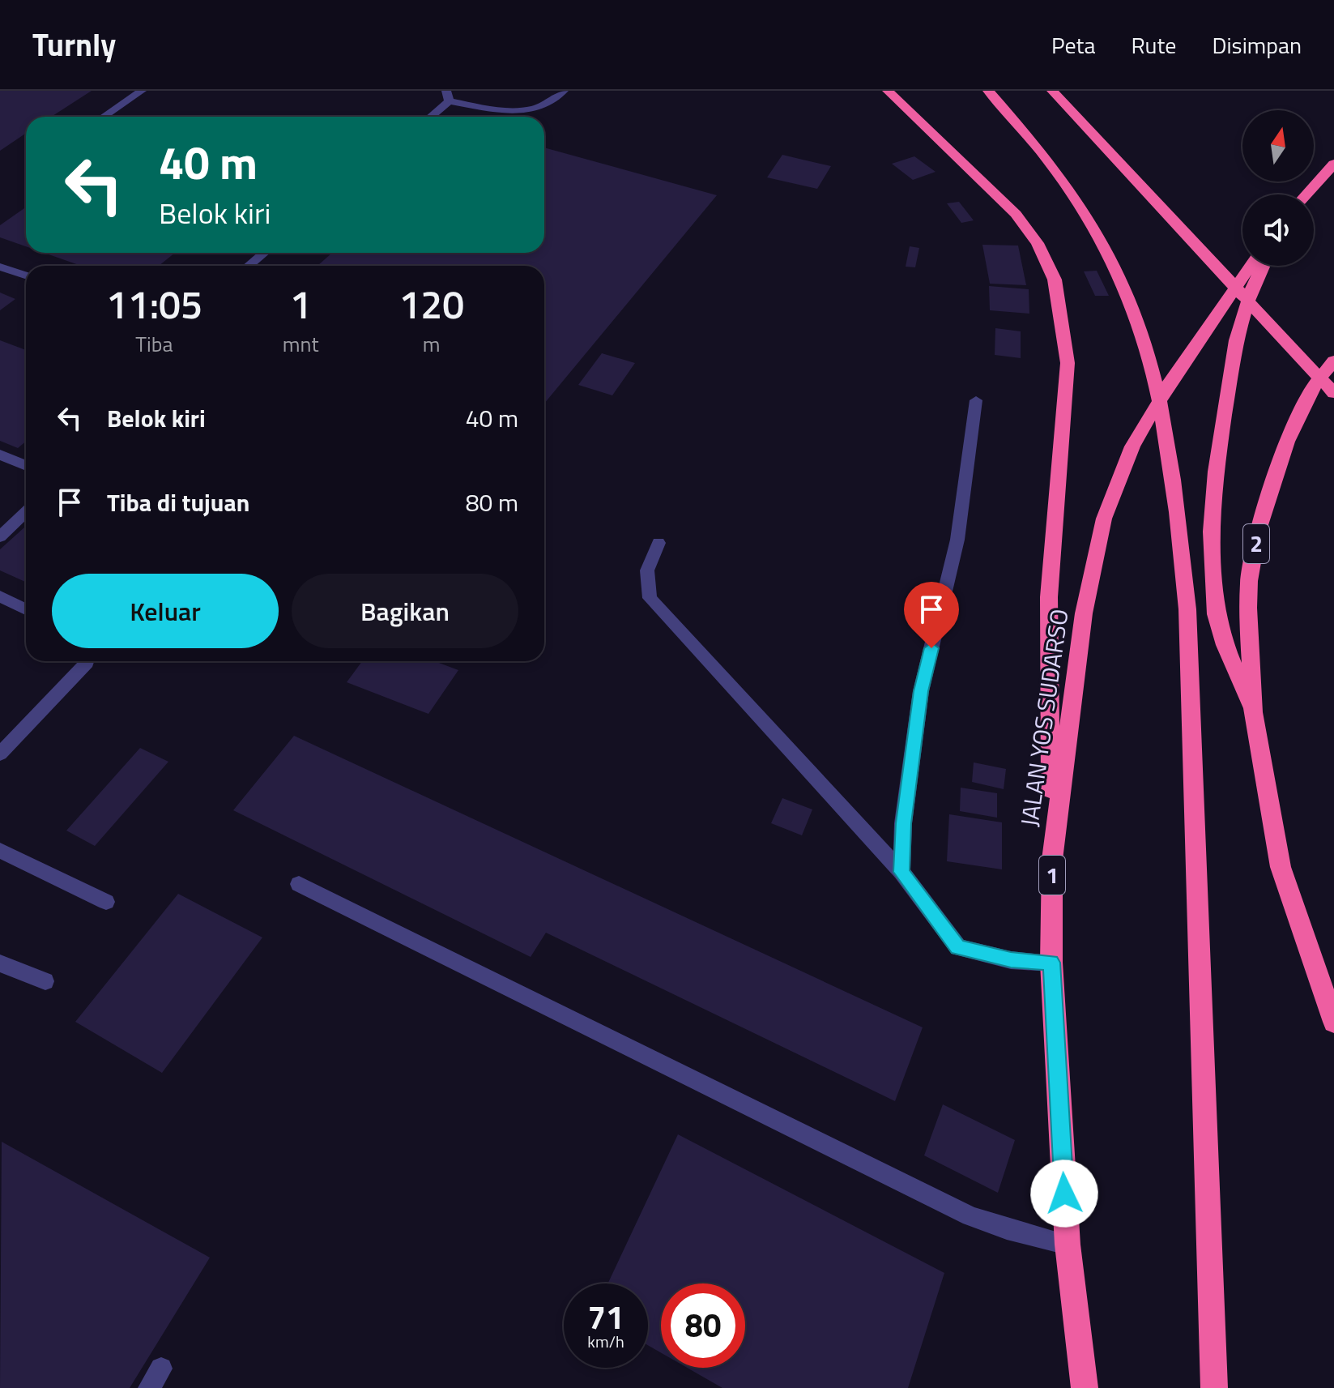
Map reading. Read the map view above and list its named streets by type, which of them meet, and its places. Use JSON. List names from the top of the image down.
{
  "streets": {
    "highway": ["2", "JALAN YOS SUDARSO", "1"]
  },
  "north": "top",
  "page": {
    "header": "Turnly",
    "nav": ["Peta", "Rute", "Disimpan"],
    "turn": ["40 m", "Belok kiri"],
    "eta": [
      "11:05",
      "Tiba",
      "1",
      "mnt",
      "120",
      "m"
    ],
    "list": [
      {
        "name": "Belok kiri",
        "value": "40 m"
      },
      {
        "name": "Tiba di tujuan",
        "value": "80 m"
      }
    ],
    "buttons": ["Keluar", "Bagikan"],
    "speed": "71 km/h",
    "limit": "80"
  }
}
